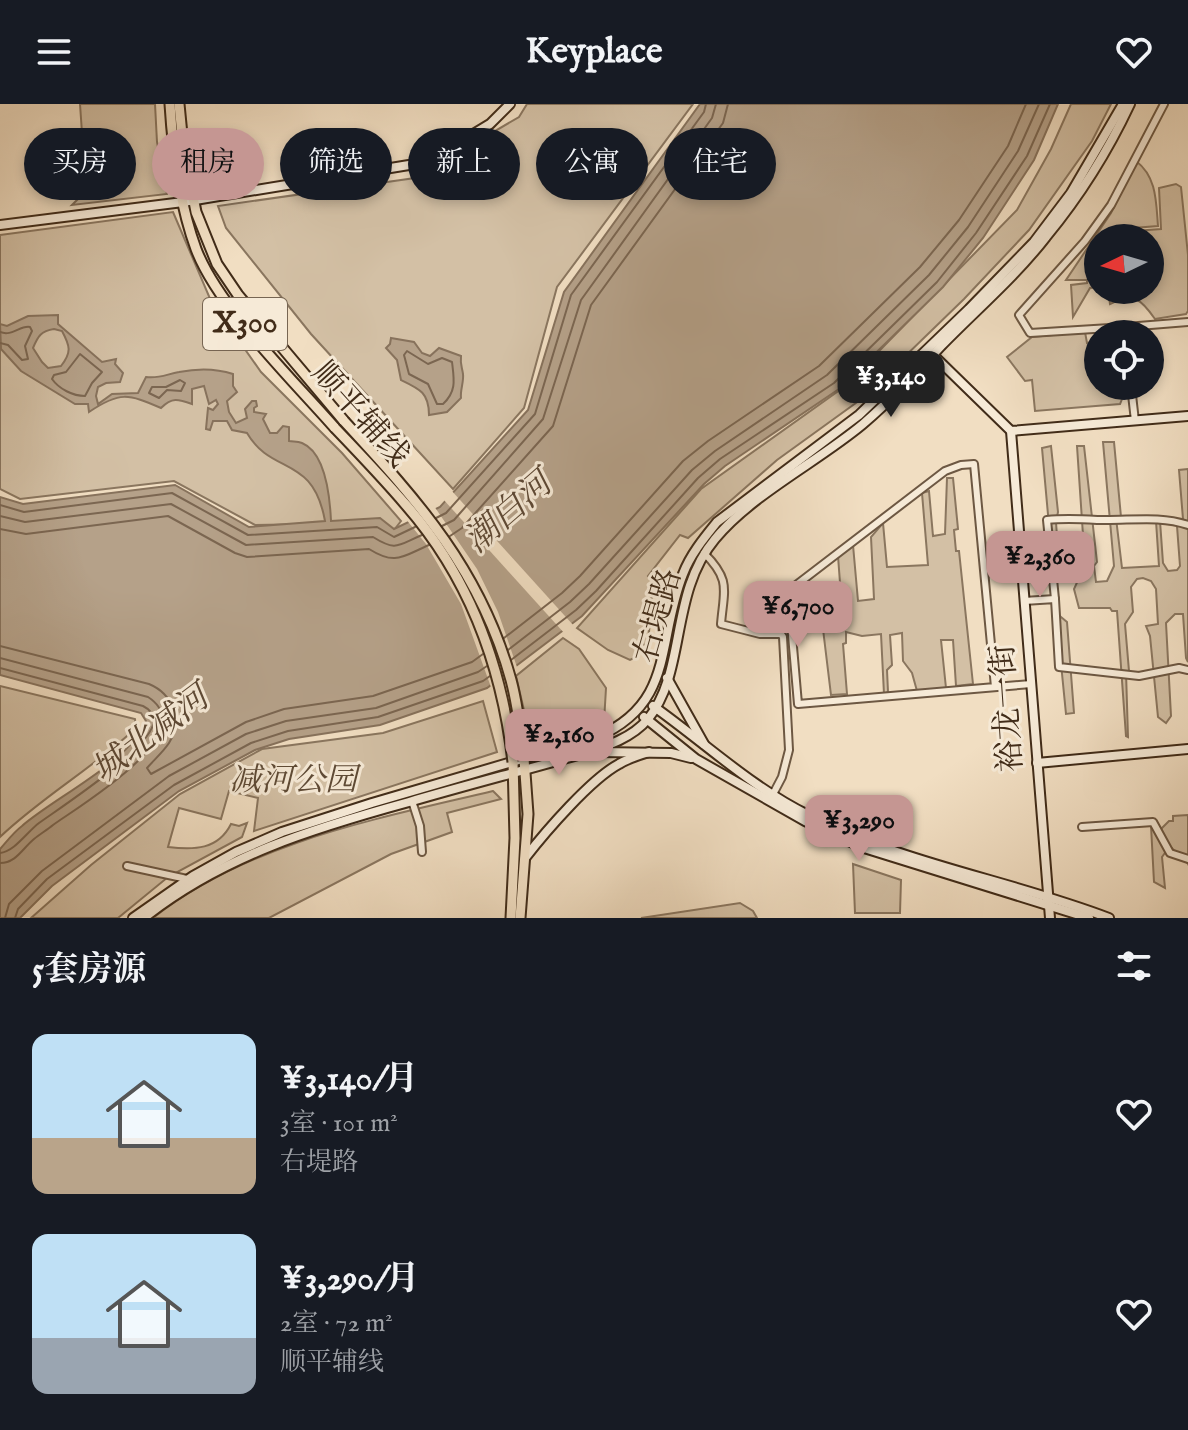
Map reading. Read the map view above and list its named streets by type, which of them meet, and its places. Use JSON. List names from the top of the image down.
{
  "streets": {
    "main road": [
      "X300",
      "顺平辅线",
      "右堤路",
      "裕龙一街"
    ]
  },
  "crossings": [
    ["顺平辅线", "右堤路"]
  ],
  "water": ["潮白河", "城北减河"],
  "parks": ["减河公园"],
  "north": "left",
  "page": {
    "header": "Keyplace",
    "chip": [
      "买房",
      "租房",
      "筛选",
      "新上",
      "公寓",
      "住宅"
    ],
    "price": [
      "¥3,140",
      "¥2,360",
      "¥6,700",
      "¥2,160",
      "¥3,290"
    ],
    "heading": "5套房源",
    "list": [
      {
        "name": "¥3,140/月",
        "note": "3室 · 101 m² · 右堤路"
      },
      {
        "name": "¥3,290/月",
        "note": "2室 · 72 m² · 顺平辅线"
      }
    ]
  }
}
